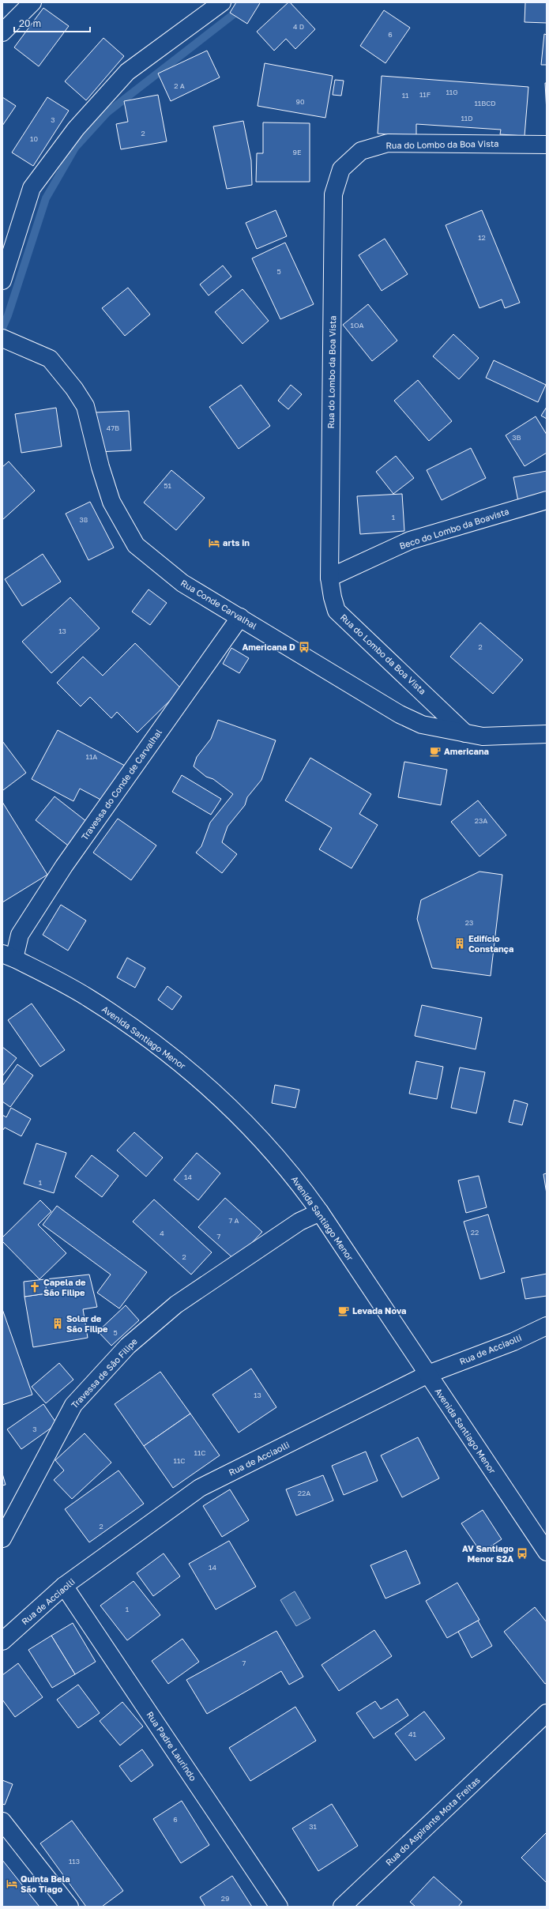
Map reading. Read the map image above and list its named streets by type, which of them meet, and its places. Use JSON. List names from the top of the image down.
{
  "streets": {
    "street": [
      "Rua do Lombo da Boa Vista",
      "Beco do Lombo da Boavista",
      "Rua Conde Carvalhal",
      "Travessa do Conde de Carvalhal",
      "Avenida Santiago Menor",
      "Rua de Acciaolli",
      "Travessa de São Filipe",
      "Rua Padre Laurindo",
      "Rua do Aspirante Mota Freitas"
    ]
  },
  "crossings": [
    ["Rua do Lombo da Boa Vista", "Beco do Lombo da Boavista"],
    ["Rua do Lombo da Boa Vista", "Rua Conde Carvalhal"],
    ["Rua Conde Carvalhal", "Travessa do Conde de Carvalhal"],
    ["Travessa do Conde de Carvalhal", "Avenida Santiago Menor"],
    ["Avenida Santiago Menor", "Rua de Acciaolli"],
    ["Avenida Santiago Menor", "Travessa de São Filipe"],
    ["Rua de Acciaolli", "Rua Padre Laurindo"]
  ],
  "places": {
    "hotel": ["arts in", "Quinta Bela São Tiago"],
    "bus stop": ["Americana D", "AV Santiago Menor S2A"],
    "cafe": ["Americana", "Levada Nova"],
    "building": ["Edifício Constança", "Solar de São Filipe"],
    "church": ["Capela de São Filipe"]
  },
  "house_numbers": [
    "4 D",
    "6",
    "2 A",
    "11G",
    "11F",
    "11",
    "90",
    "11BCD",
    "11D",
    "3",
    "2",
    "10",
    "9E",
    "12",
    "5",
    "1OA",
    "47B",
    "3B",
    "51",
    "1",
    "38",
    "13",
    "2",
    "11A",
    "23A",
    "23",
    "14",
    "1",
    "7 A",
    "22",
    "4",
    "7",
    "2",
    "5",
    "13",
    "3",
    "11C",
    "11C",
    "22A",
    "2",
    "14",
    "1",
    "7",
    "41",
    "6",
    "31",
    "113",
    "29"
  ],
  "scale_bar": "20 m"
}
